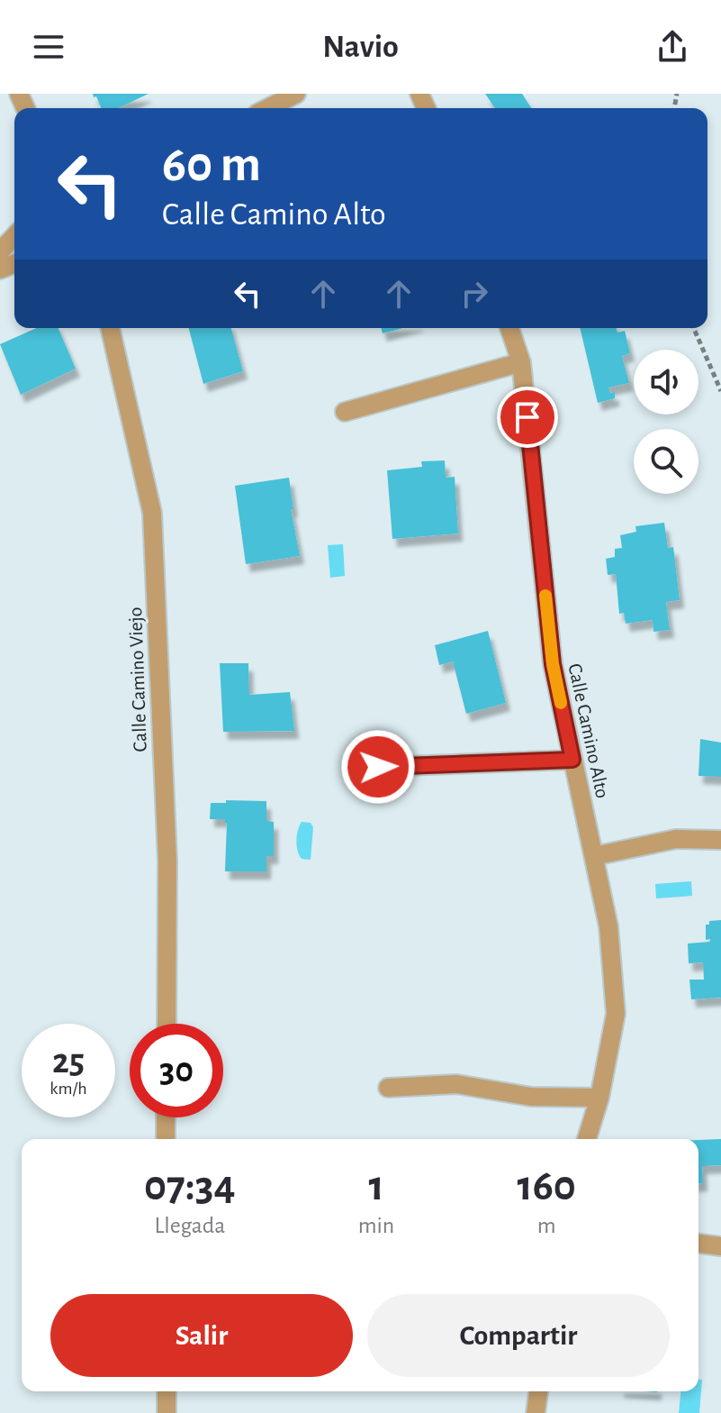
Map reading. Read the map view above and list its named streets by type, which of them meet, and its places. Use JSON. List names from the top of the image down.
{
  "streets": {
    "street": ["Calle Camino Viejo", "Calle Camino Alto"]
  },
  "page": {
    "header": "Navio",
    "turn": ["60 m", "Calle Camino Alto"],
    "speed": "25 km/h",
    "limit": "30",
    "eta": [
      "07:34",
      "Llegada",
      "1",
      "min",
      "160",
      "m"
    ],
    "buttons": ["Salir", "Compartir"]
  }
}
